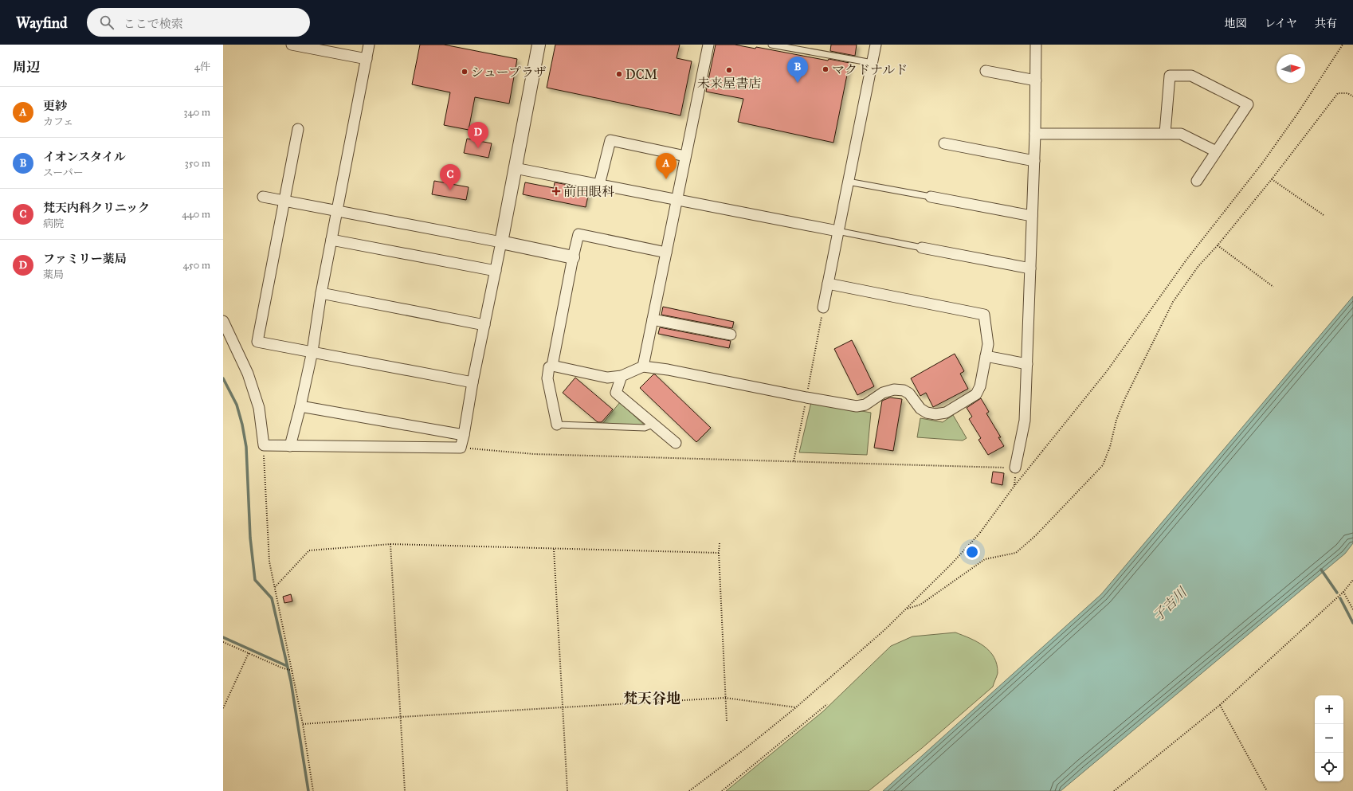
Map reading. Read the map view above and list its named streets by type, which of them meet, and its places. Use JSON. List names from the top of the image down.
{
  "districts": ["梵天谷地"],
  "water": ["子吉川"],
  "places": {
    "other": [
      "マクドナルド",
      "未来屋書店",
      "シュープラザ",
      "DCM"
    ],
    "health": ["前田眼科"]
  },
  "north": "right",
  "page": {
    "header": "Wayfind",
    "search": "ここで検索",
    "nav": ["地図", "レイヤ", "共有"],
    "heading": ["周辺", "4件"],
    "pins": [
      "B",
      "D",
      "A",
      "C"
    ],
    "list": [
      {
        "mark": "A",
        "name": "更紗",
        "note": "カフェ",
        "value": "340 m"
      },
      {
        "mark": "B",
        "name": "イオンスタイル",
        "note": "スーパー",
        "value": "350 m"
      },
      {
        "mark": "C",
        "name": "梵天内科クリニック",
        "note": "病院",
        "value": "440 m"
      },
      {
        "mark": "D",
        "name": "ファミリー薬局",
        "note": "薬局",
        "value": "450 m"
      }
    ],
    "map_buttons": ["+", "−"]
  }
}
